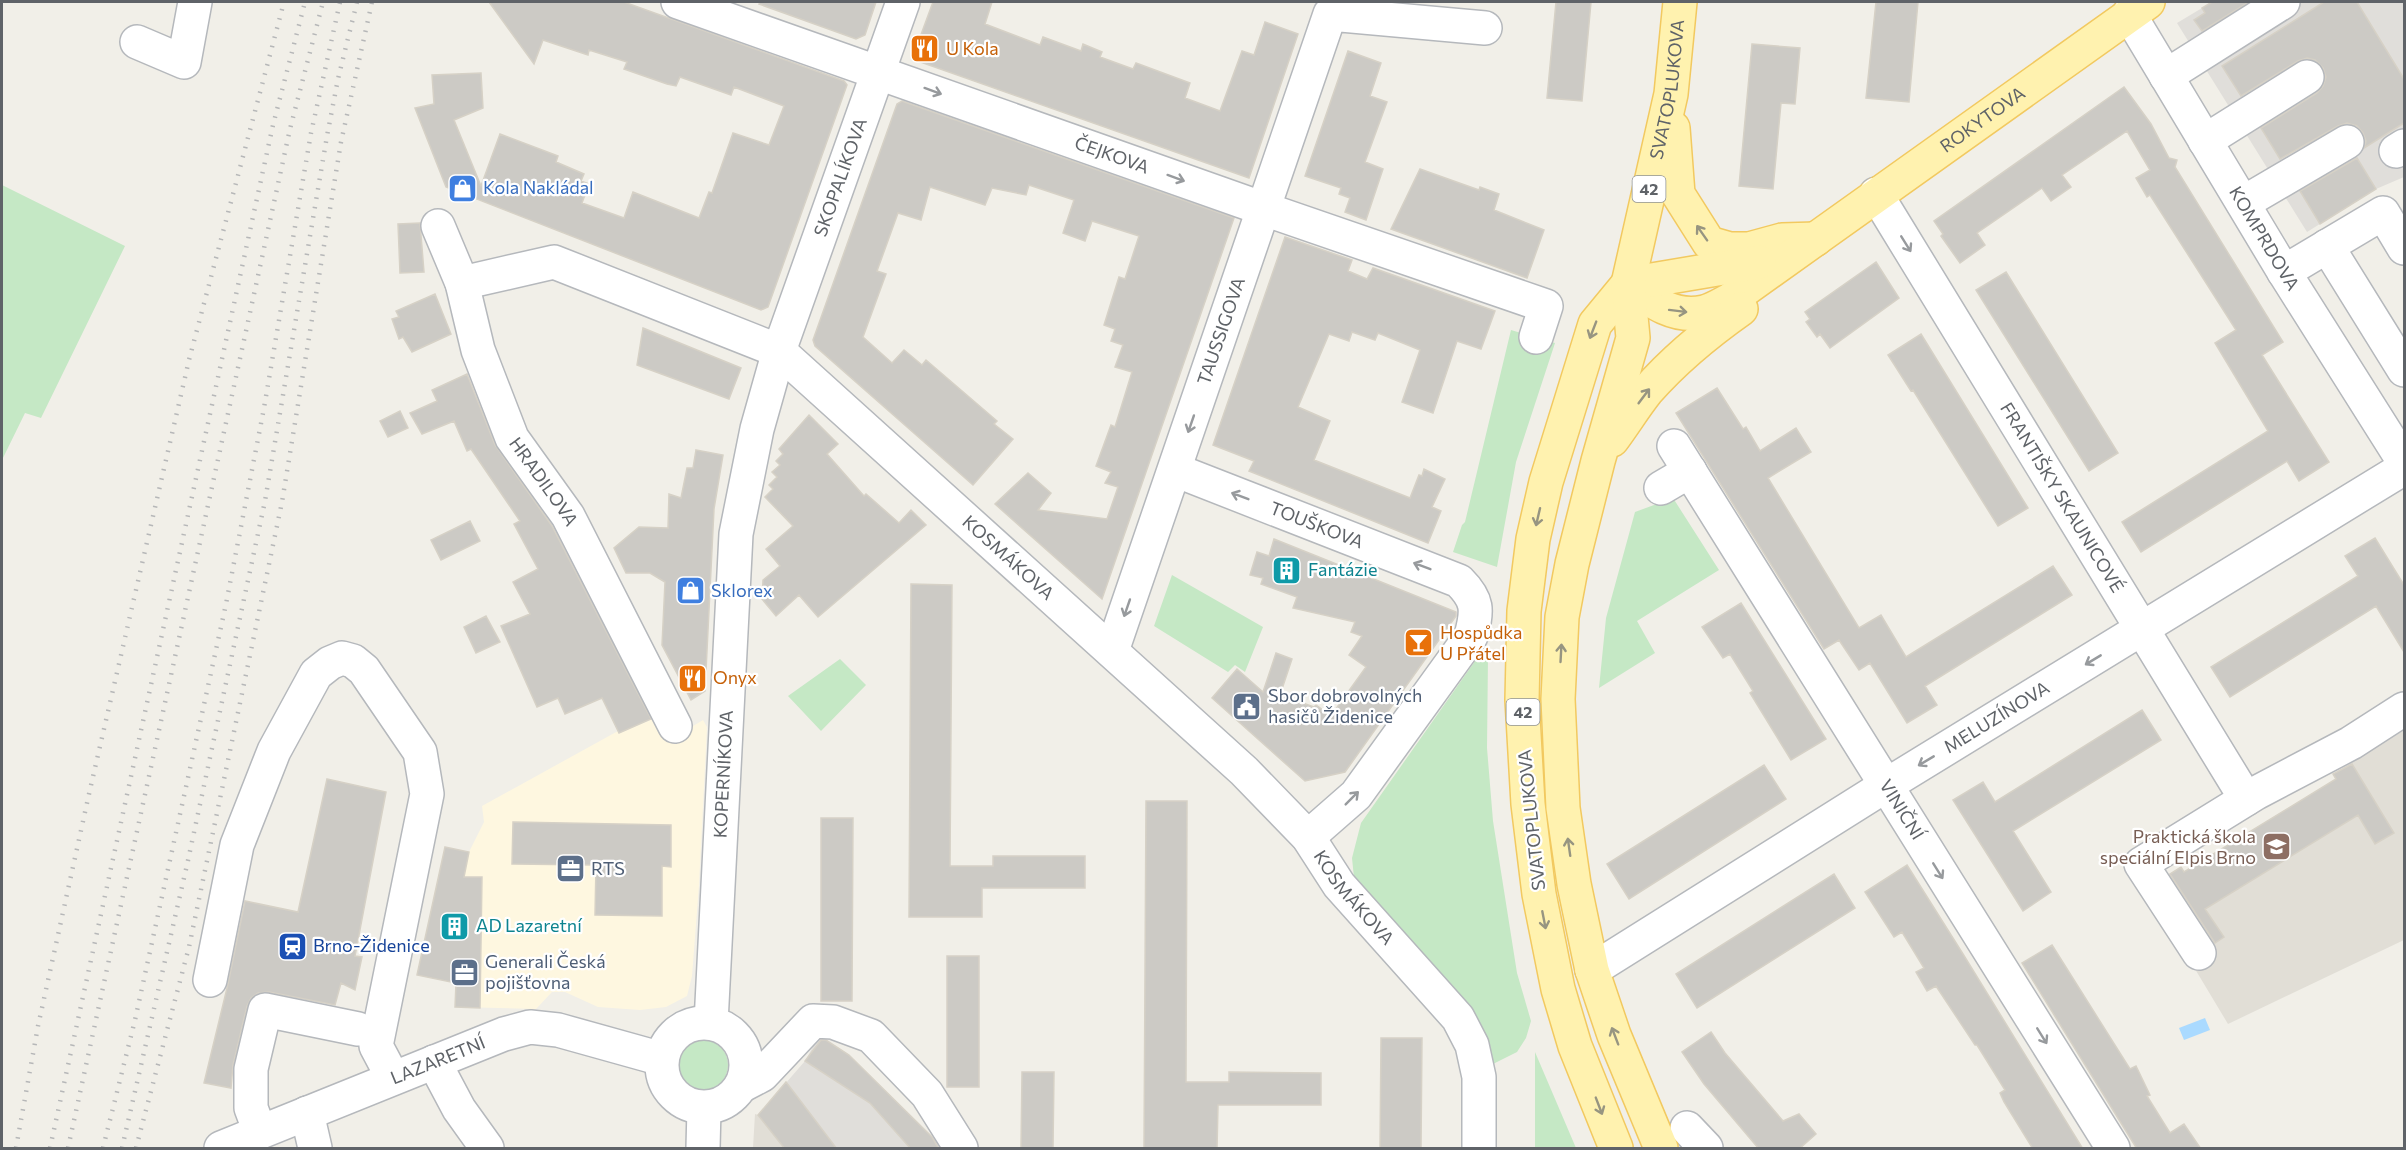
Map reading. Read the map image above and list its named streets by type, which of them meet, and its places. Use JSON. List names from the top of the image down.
{
  "streets": {
    "main road": ["SVATOPLUKOVA", "ROKYTOVA", "42"],
    "street": [
      "ČEJKOVA",
      "SKOPALÍKOVA",
      "KOMPRDOVA",
      "TAUSSIGOVA",
      "HRADILOVA",
      "FRANTIŠKY SKAUNICOVÉ",
      "TOUŠKOVA",
      "KOSMÁKOVA",
      "MELUZÍNOVA",
      "KOPERNÍKOVA",
      "VINIČNÍ",
      "LAZARETNÍ"
    ]
  },
  "crossings": [
    ["SVATOPLUKOVA", "ROKYTOVA"],
    ["SVATOPLUKOVA", "MELUZÍNOVA"],
    ["ROKYTOVA", "KOMPRDOVA"],
    ["ROKYTOVA", "FRANTIŠKY SKAUNICOVÉ"],
    ["ČEJKOVA", "SKOPALÍKOVA"],
    ["ČEJKOVA", "TAUSSIGOVA"],
    ["SKOPALÍKOVA", "KOSMÁKOVA"],
    ["SKOPALÍKOVA", "KOPERNÍKOVA"],
    ["TAUSSIGOVA", "TOUŠKOVA"],
    ["TAUSSIGOVA", "KOSMÁKOVA"],
    ["HRADILOVA", "KOSMÁKOVA"],
    ["FRANTIŠKY SKAUNICOVÉ", "MELUZÍNOVA"],
    ["TOUŠKOVA", "KOSMÁKOVA"],
    ["KOSMÁKOVA", "KOPERNÍKOVA"],
    ["MELUZÍNOVA", "VINIČNÍ"],
    ["KOPERNÍKOVA", "LAZARETNÍ"]
  ],
  "one_way": [
    "ČEJKOVA",
    "TAUSSIGOVA",
    "FRANTIŠKY SKAUNICOVÉ",
    "VINIČNÍ"
  ],
  "places": {
    "restaurant": ["U Kola", "Onyx"],
    "shop": ["Kola Nakládal", "Sklorex"],
    "building": ["Fantázie", "AD Lazaretní"],
    "bar": ["Hospůdka U Přátel"],
    "public building": ["Sbor dobrovolných hasičů Židenice"],
    "school or university": ["Praktická škola speciální Elpis Brno"],
    "office": ["RTS", "Generali Česká pojišťovna"],
    "station": ["Brno-Židenice"]
  }
}
